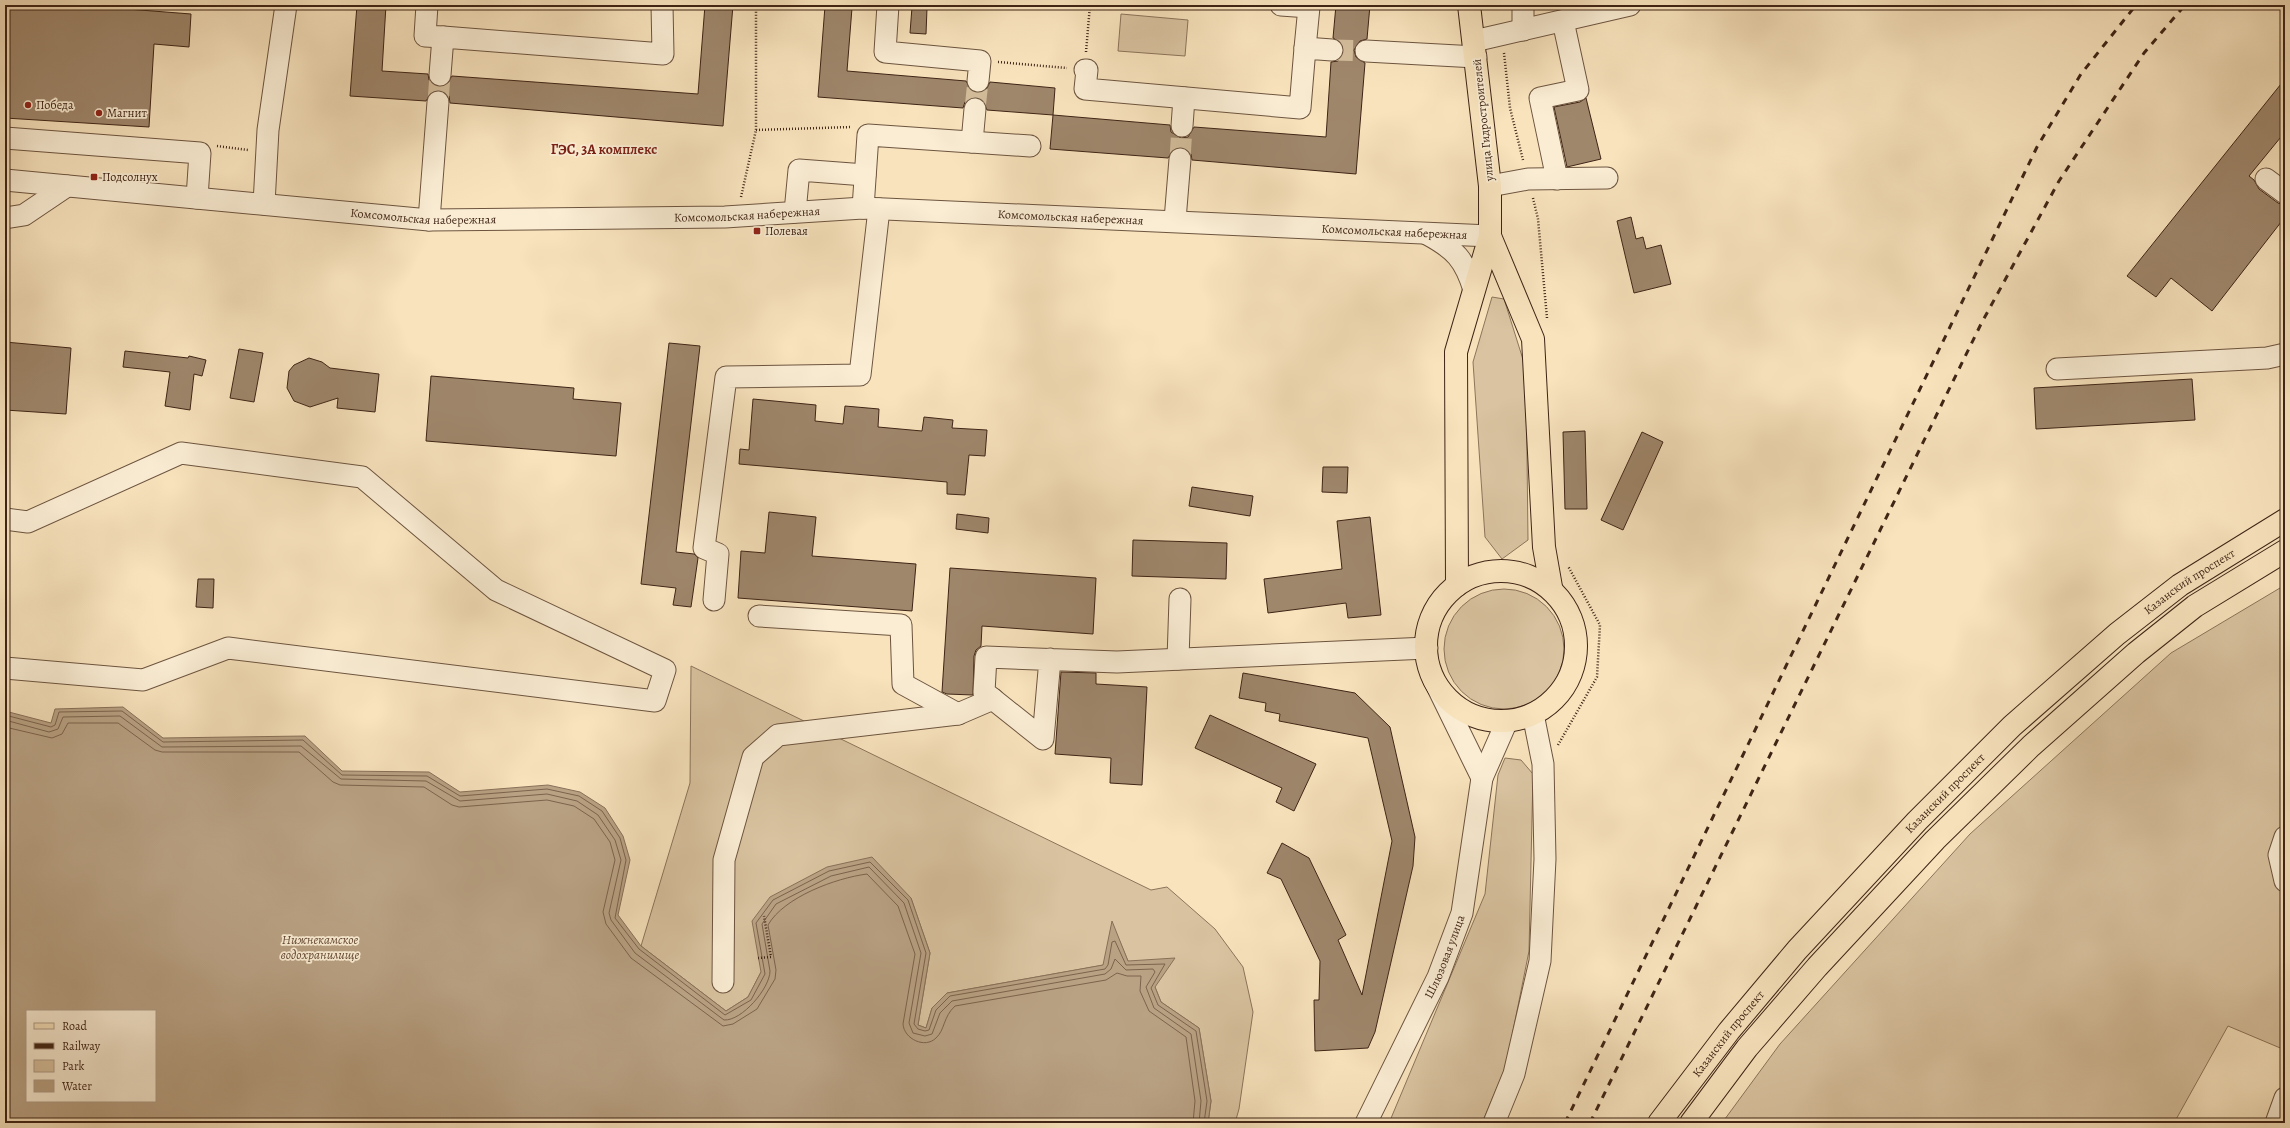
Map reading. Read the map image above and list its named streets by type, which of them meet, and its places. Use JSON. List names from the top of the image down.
{
  "streets": {
    "main road": ["улица Гидростроителей", "Казанский проспект"],
    "street": ["Комсомольская набережная", "Шлюзовая улица"]
  },
  "crossings": [
    ["улица Гидростроителей", "Комсомольская набережная"]
  ],
  "districts": ["ГЭС, 3А комплекс"],
  "water": ["Нижнекамское водохранилище"],
  "places": {
    "other": ["Победа", "Магнит"],
    "transit": ["Подсолнух", "Полевая"]
  },
  "legend": [
    "Road",
    "Railway",
    "Park",
    "Water"
  ]
}
